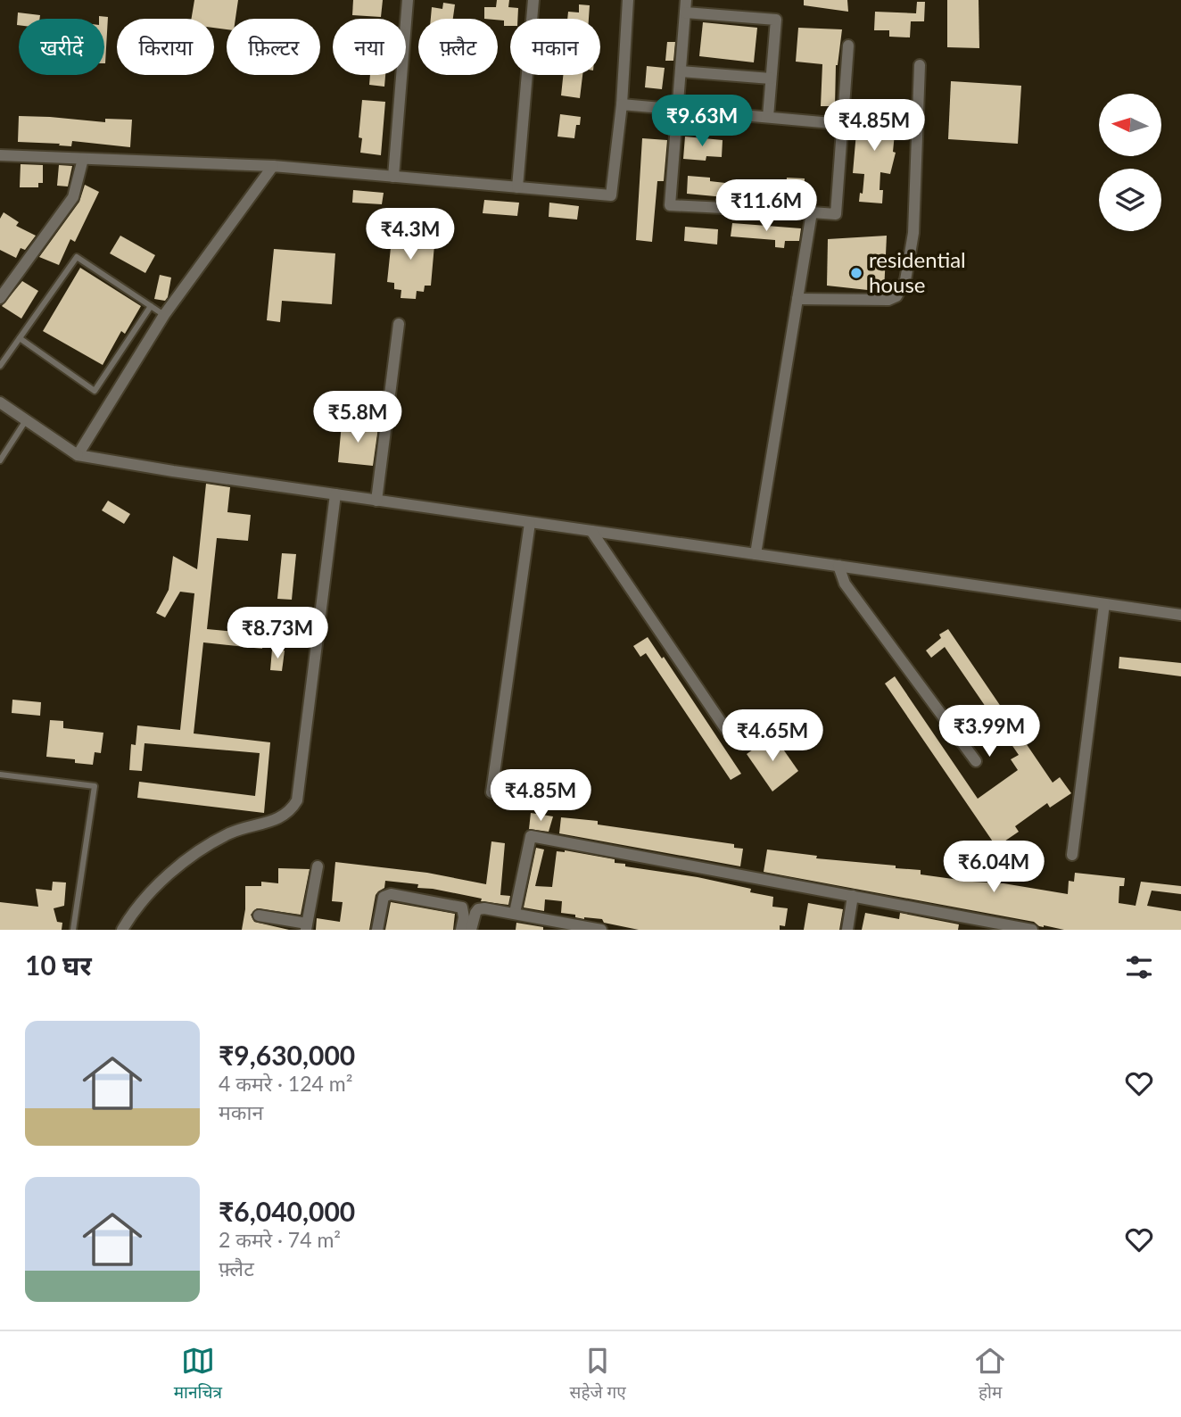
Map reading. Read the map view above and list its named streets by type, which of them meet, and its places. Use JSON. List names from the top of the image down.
{
  "places": ["residential house"],
  "north": "left",
  "page": {
    "chip": [
      "खरीदें",
      "किराया",
      "फ़िल्टर",
      "नया",
      "फ़्लैट",
      "मकान"
    ],
    "price": [
      "₹9.63M",
      "₹4.85M",
      "₹11.6M",
      "₹4.3M",
      "₹5.8M",
      "₹8.73M",
      "₹3.99M",
      "₹4.65M",
      "₹4.85M",
      "₹6.04M"
    ],
    "heading": "10 घर",
    "list": [
      {
        "name": "₹9,630,000",
        "note": "4 कमरे · 124 m² · मकान"
      },
      {
        "name": "₹6,040,000",
        "note": "2 कमरे · 74 m² · फ़्लैट"
      }
    ],
    "tabs": ["मानचित्र", "सहेजे गए", "होम"]
  }
}
